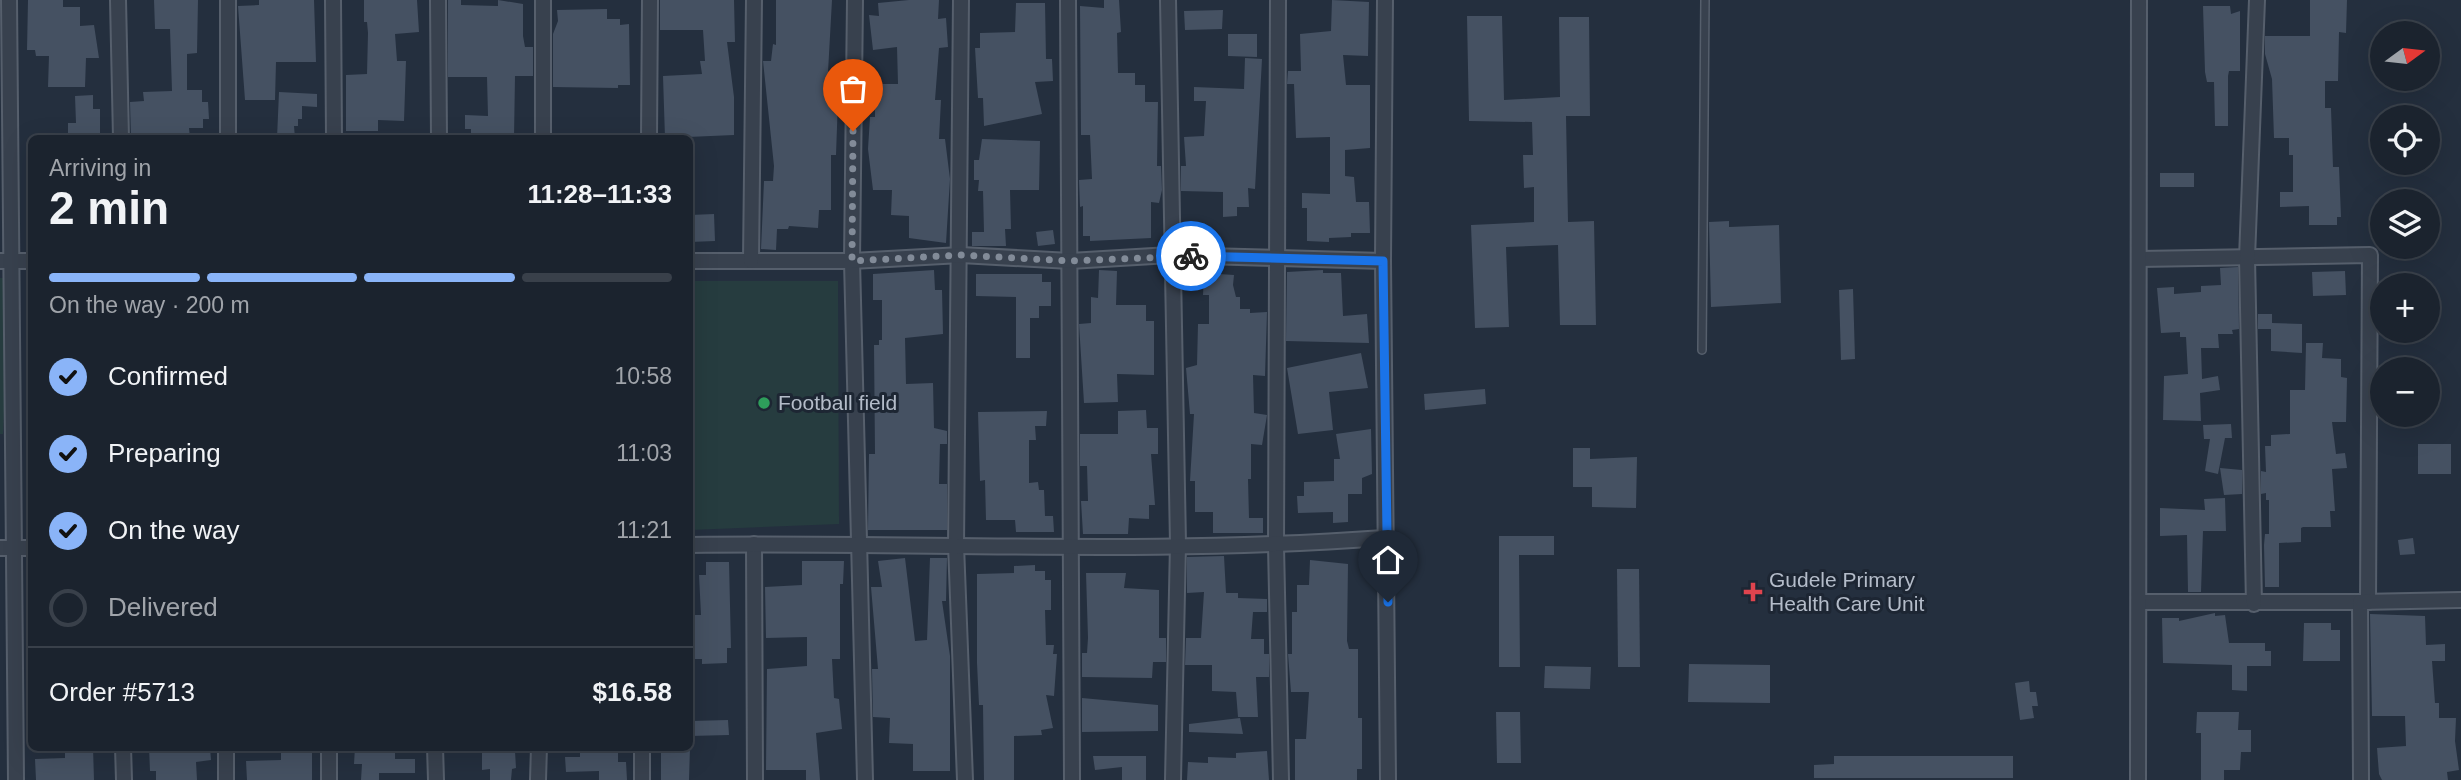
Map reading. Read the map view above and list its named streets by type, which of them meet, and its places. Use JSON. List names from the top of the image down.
{
  "places": {
    "other": ["Football field"],
    "health": ["Gudele Primary Health Care Unit"]
  },
  "north": "right",
  "page": {
    "map_buttons": ["+", "−"],
    "heading": ["2 min", "Arriving in", "11:28–11:33"],
    "panel": ["Order #5713", "$16.58"],
    "bar": "On the way · 200 m",
    "list": [
      ["Confirmed", "10:58"],
      ["Preparing", "11:03"],
      ["On the way", "11:21"],
      "Delivered"
    ]
  }
}
